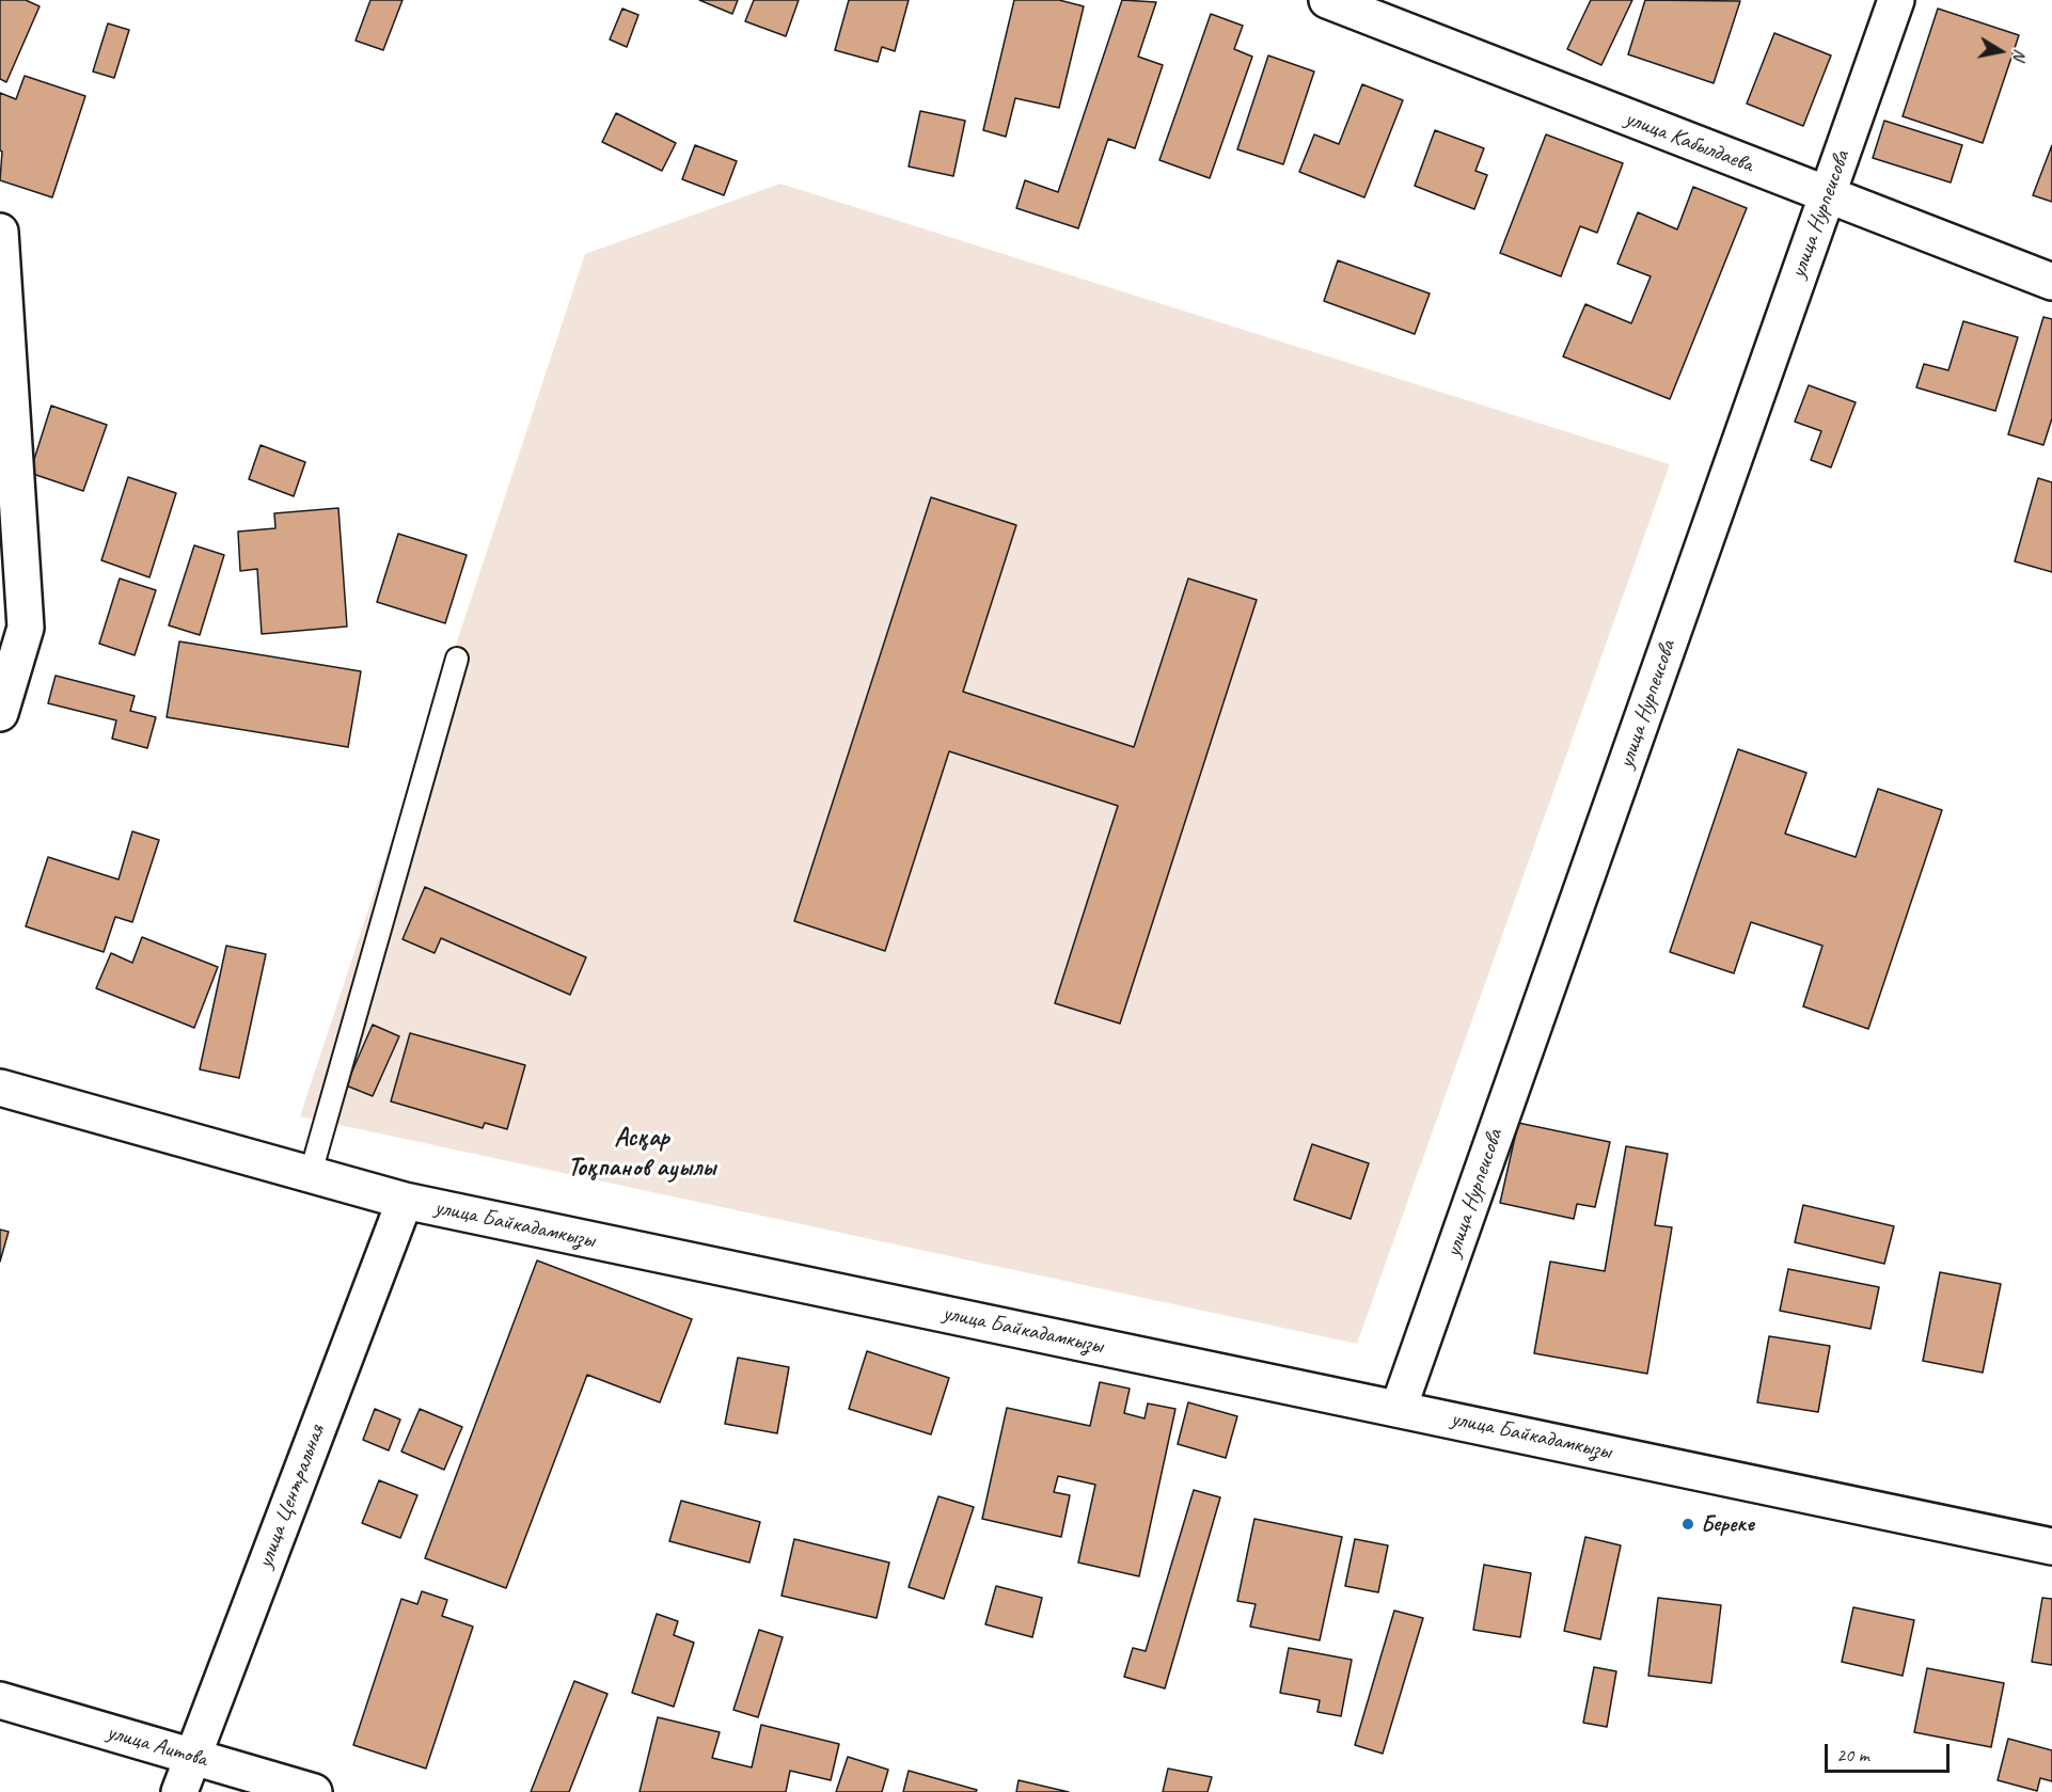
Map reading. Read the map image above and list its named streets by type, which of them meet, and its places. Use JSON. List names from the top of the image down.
{
  "streets": {
    "street": [
      "улица Кабылдаева",
      "улица Нурпеисова",
      "улица Байкадамкызы",
      "улица Центральная",
      "улица Аитова"
    ]
  },
  "crossings": [
    ["улица Кабылдаева", "улица Нурпеисова"],
    ["улица Нурпеисова", "улица Байкадамкызы"],
    ["улица Байкадамкызы", "улица Центральная"],
    ["улица Центральная", "улица Аитова"]
  ],
  "districts": ["Асқар Тоқпанов ауылы"],
  "places": ["Береке"],
  "scale_bar": "20 m",
  "north": "right"
}
